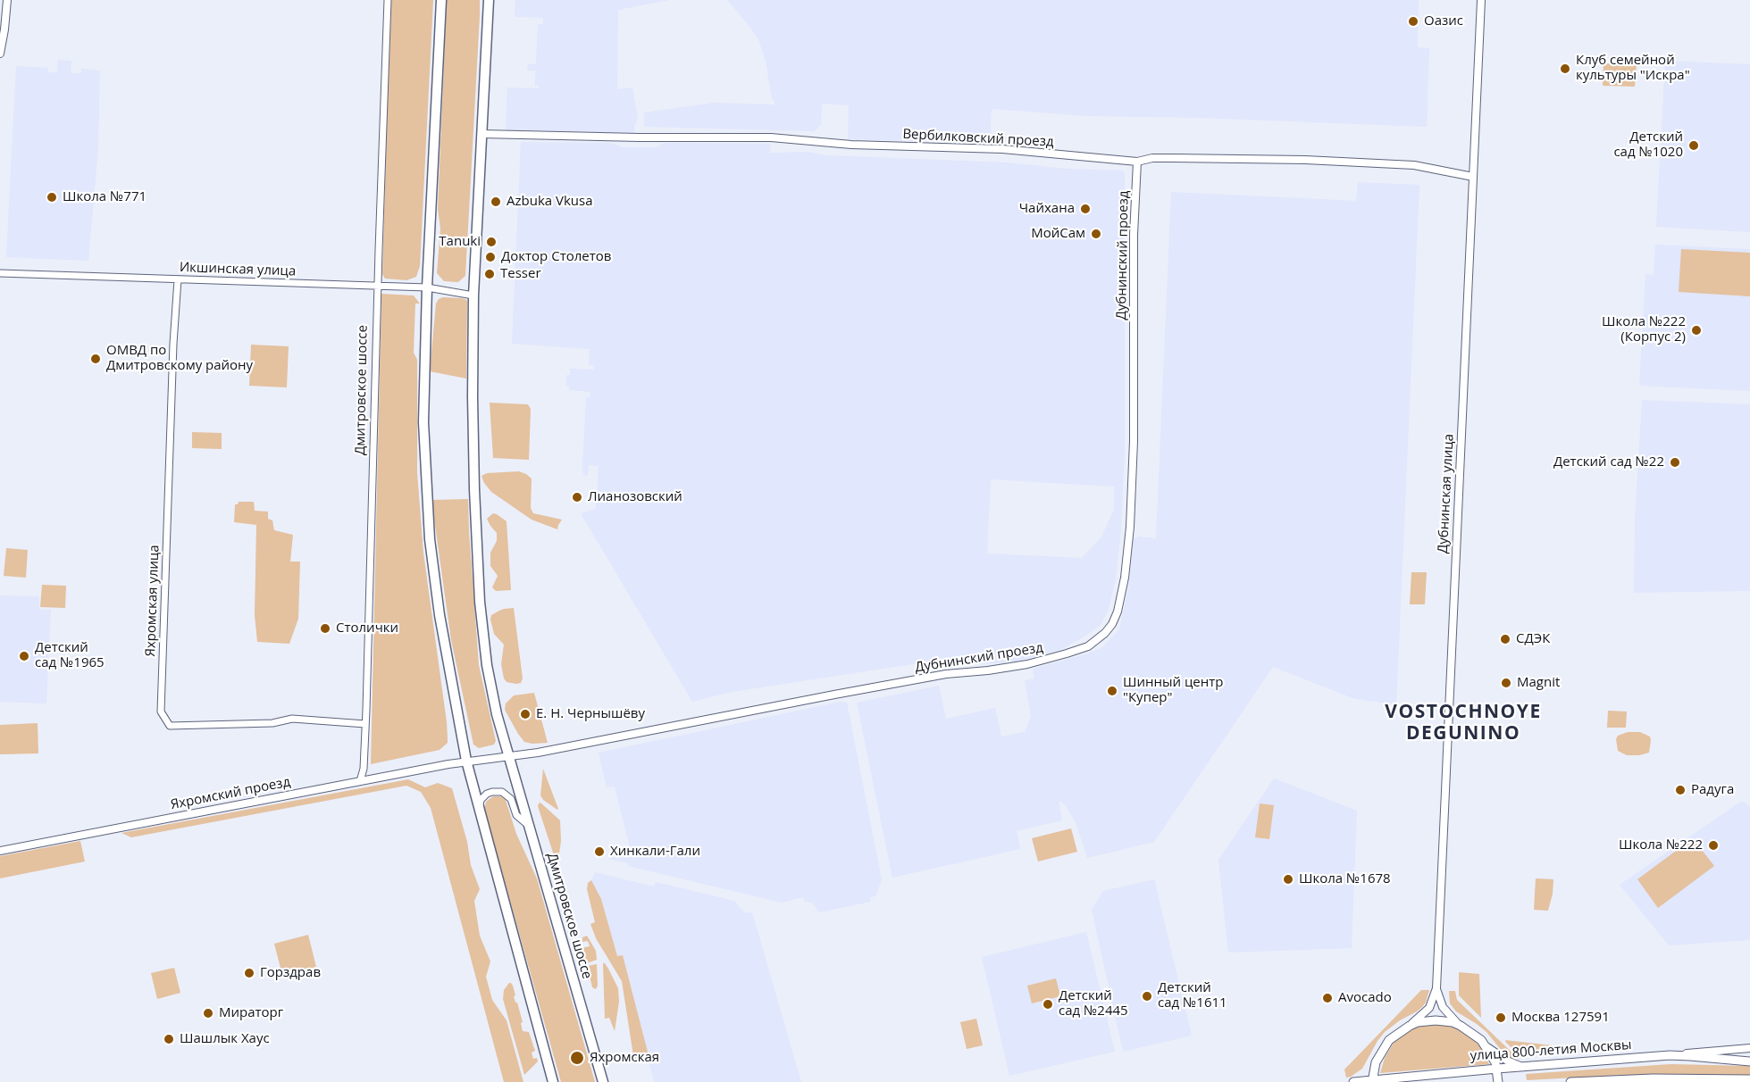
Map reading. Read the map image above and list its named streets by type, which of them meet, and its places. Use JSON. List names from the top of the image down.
{
  "streets": {
    "main road": ["Дмитровское шоссе", "улица 800-летия Москвы"],
    "street": [
      "Вербилковский проезд",
      "Дубнинский проезд",
      "Икшинская улица",
      "Дубнинская улица",
      "Яхромская улица",
      "Яхромский проезд"
    ]
  },
  "crossings": [
    ["Вербилковский проезд", "Дубнинский проезд"],
    ["Вербилковский проезд", "Дмитровское шоссе"],
    ["Вербилковский проезд", "Дубнинская улица"],
    ["Дубнинский проезд", "Дмитровское шоссе"],
    ["Икшинская улица", "Дмитровское шоссе"],
    ["Икшинская улица", "Яхромская улица"],
    ["Дмитровское шоссе", "Яхромская улица"],
    ["Дмитровское шоссе", "Яхромский проезд"]
  ],
  "districts": ["VOSTOCHNOYE DEGUNINO"],
  "places": [
    "Оазис",
    "Клуб семейной культуры \"Искра\"",
    "Детский сад №1020",
    "Школа №771",
    "Azbuka Vkusa",
    "Чайхана",
    "МойСам",
    "Tanuki",
    "Доктор Столетов",
    "Tesser",
    "Школа №222 (Корпус 2)",
    "ОМВД по Дмитровскому району",
    "Детский сад №22",
    "Лианозовский",
    "Столички",
    "СДЭК",
    "Детский сад №1965",
    "Magnit",
    "Шинный центр \"Купер\"",
    "Е. Н. Чернышёву",
    "Радуга",
    "Школа №222",
    "Хинкали-Гали",
    "Школа №1678",
    "Горздрав",
    "Детский сад №1611",
    "Avocado",
    "Детский сад №2445",
    "Мираторг",
    "Москва 127591",
    "Шашлык Хаус",
    "Яхромская"
  ]
}
